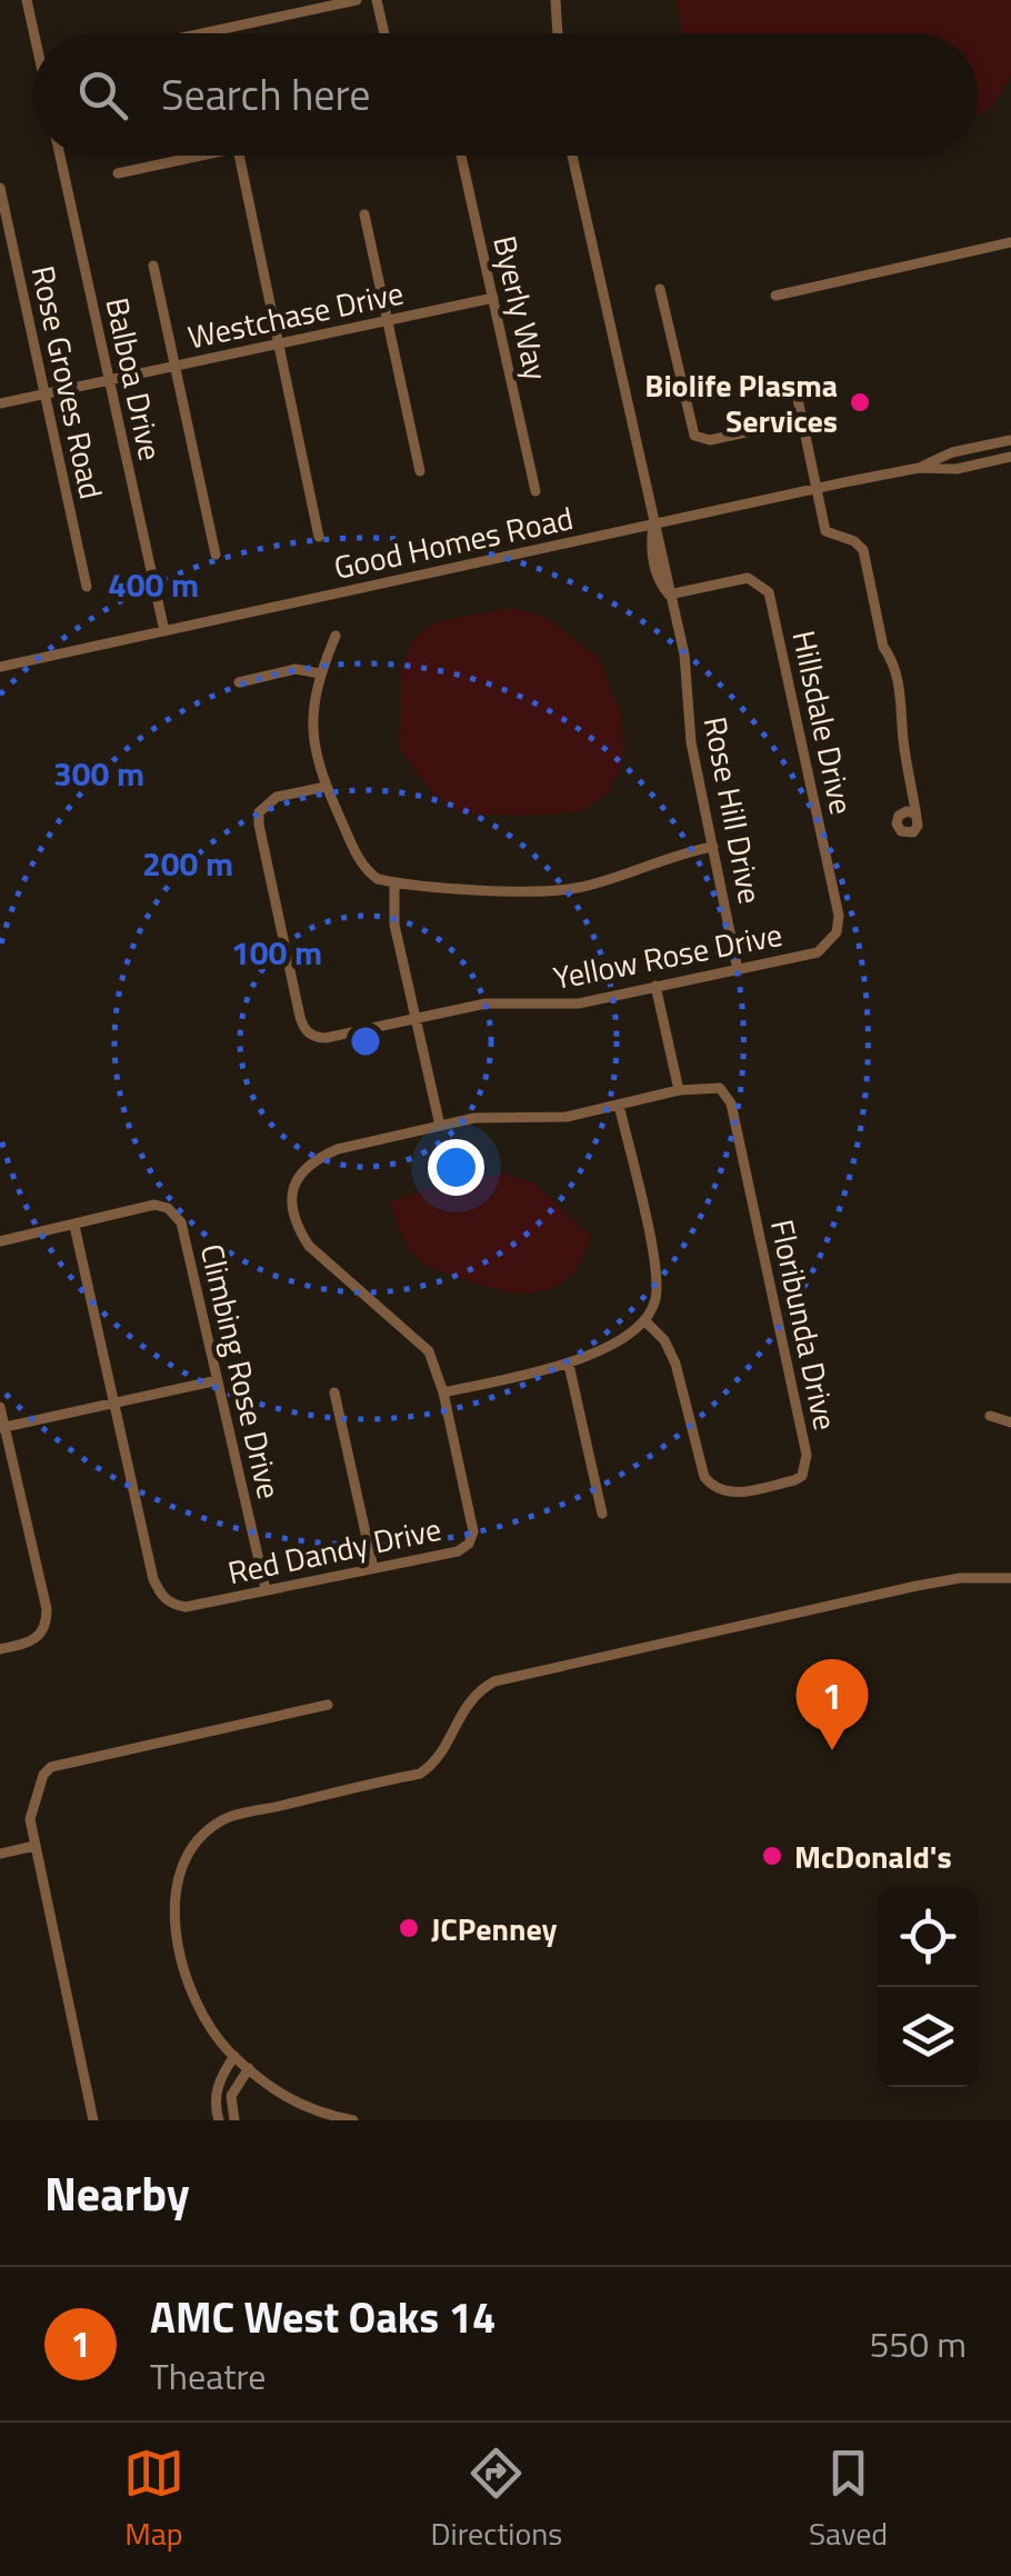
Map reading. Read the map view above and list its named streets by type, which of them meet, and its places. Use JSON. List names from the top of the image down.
{
  "streets": {
    "street": [
      "Byerly Way",
      "Westchase Drive",
      "Balboa Drive",
      "Rose Groves Road",
      "Good Homes Road",
      "Hillsdale Drive",
      "Rose Hill Drive",
      "Yellow Rose Drive",
      "Floribunda Drive",
      "Climbing Rose Drive",
      "Red Dandy Drive"
    ]
  },
  "crossings": [
    ["Byerly Way", "Westchase Drive"],
    ["Westchase Drive", "Balboa Drive"],
    ["Westchase Drive", "Rose Groves Road"],
    ["Balboa Drive", "Good Homes Road"],
    ["Good Homes Road", "Rose Hill Drive"],
    ["Hillsdale Drive", "Rose Hill Drive"],
    ["Hillsdale Drive", "Yellow Rose Drive"],
    ["Rose Hill Drive", "Yellow Rose Drive"],
    ["Floribunda Drive", "Red Dandy Drive"],
    ["Climbing Rose Drive", "Red Dandy Drive"]
  ],
  "places": ["Biolife Plasma Services", "McDonald's", "JCPenney"],
  "page": {
    "search": "Search here",
    "pins": "1",
    "heading": "Nearby",
    "list": [
      {
        "mark": "1",
        "name": "AMC West Oaks 14",
        "note": "Theatre",
        "value": "550 m"
      }
    ],
    "nav": ["Map", "Directions", "Saved"]
  },
  "rings": [
    "400 m",
    "300 m",
    "200 m",
    "100 m"
  ]
}
